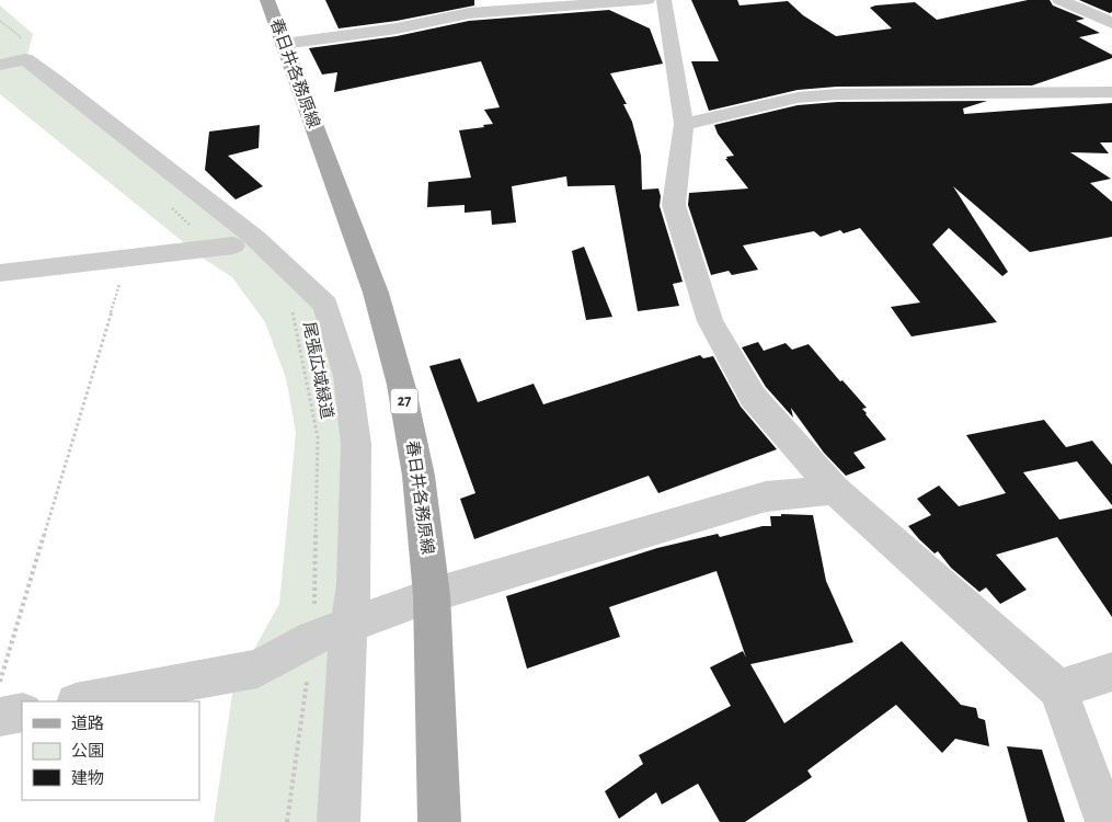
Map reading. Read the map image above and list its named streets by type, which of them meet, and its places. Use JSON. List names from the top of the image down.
{
  "streets": {
    "main road": ["春日井各務原線", "27"],
    "path": ["尾張広域緑道"]
  },
  "legend": ["道路", "公園", "建物"]
}
